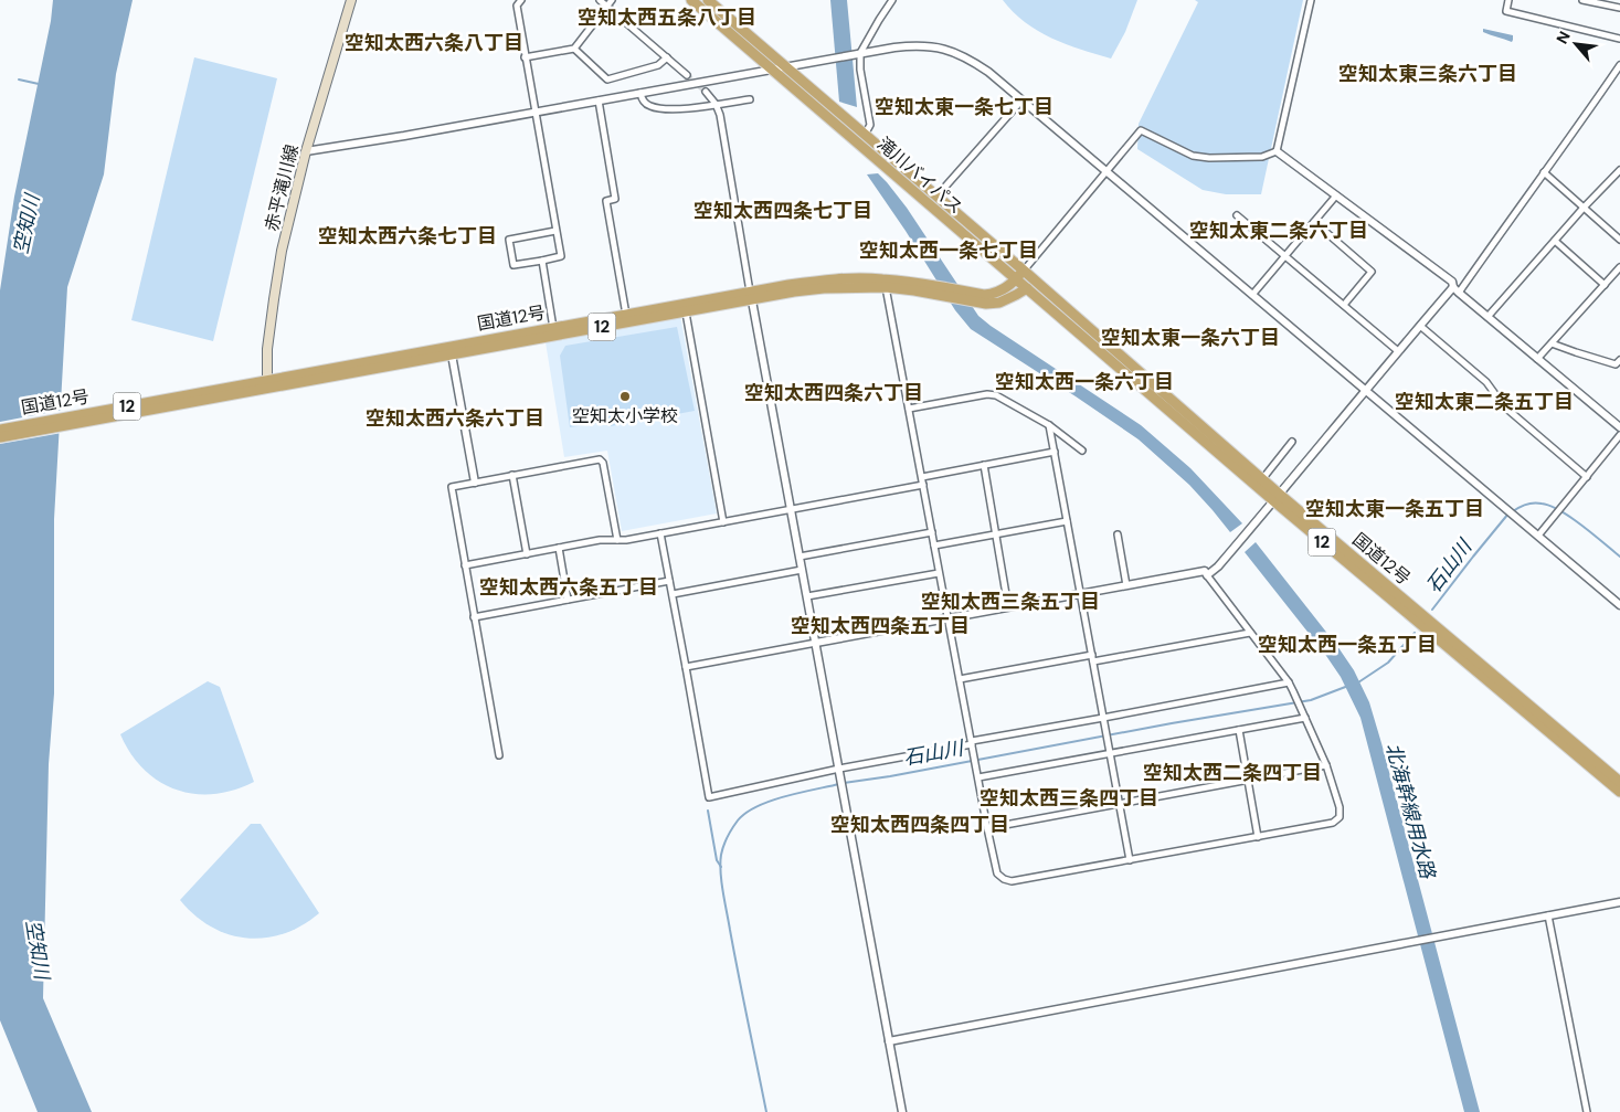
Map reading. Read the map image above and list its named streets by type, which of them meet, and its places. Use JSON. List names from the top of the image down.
{
  "streets": {
    "highway": ["滝川バイパス", "国道12号", "12"],
    "main road": ["赤平滝川線"]
  },
  "crossings": [
    ["滝川バイパス", "国道12号"],
    ["赤平滝川線", "国道12号"]
  ],
  "districts": [
    "空知太西五条八丁目",
    "空知太西六条八丁目",
    "空知太東三条六丁目",
    "空知太東一条七丁目",
    "空知太西四条七丁目",
    "空知太東二条六丁目",
    "空知太西六条七丁目",
    "空知太西一条七丁目",
    "空知太東一条六丁目",
    "空知太西一条六丁目",
    "空知太西四条六丁目",
    "空知太東二条五丁目",
    "空知太西六条六丁目",
    "空知太東一条五丁目",
    "空知太西六条五丁目",
    "空知太西三条五丁目",
    "空知太西四条五丁目",
    "空知太西一条五丁目",
    "空知太西二条四丁目",
    "空知太西三条四丁目",
    "空知太西四条四丁目"
  ],
  "water": ["空知川", "石山川", "北海幹線用水路"],
  "places": ["空知太小学校"],
  "north": "top left"
}
